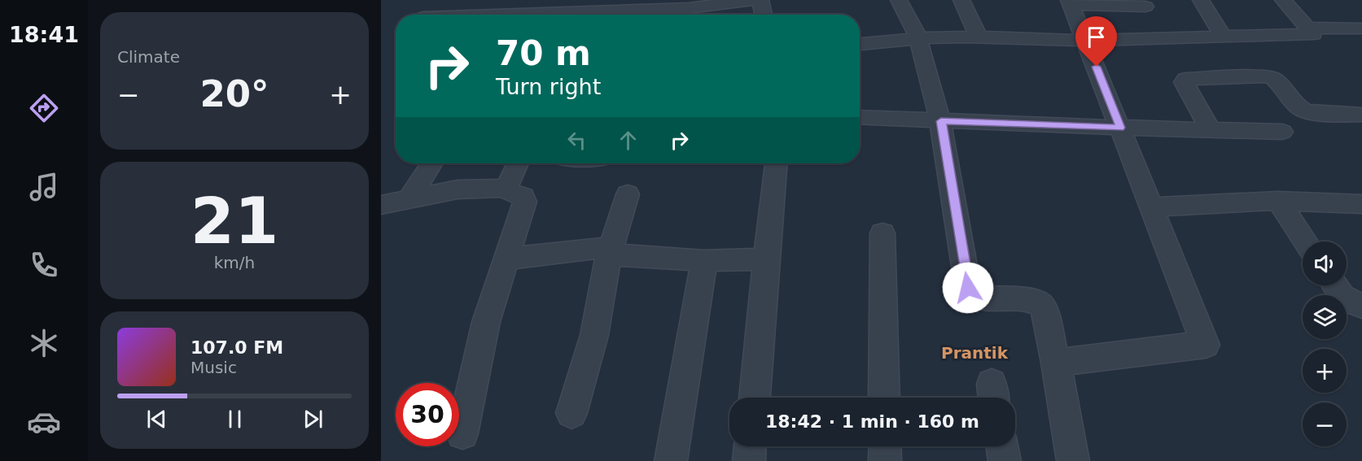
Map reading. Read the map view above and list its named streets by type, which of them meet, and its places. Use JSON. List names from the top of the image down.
{
  "districts": ["Prantik"],
  "page": {
    "tabs": "18:41",
    "tile": [
      "Climate",
      ["21", "km/h"]
    ],
    "turn": ["70 m", "Turn right"],
    "heat": ["−", "20°", "+"],
    "map_buttons": ["+", "−"],
    "song": ["107.0 FM", "Music"],
    "limit": "30",
    "trip": "18:42 · 1 min · 160 m"
  }
}
